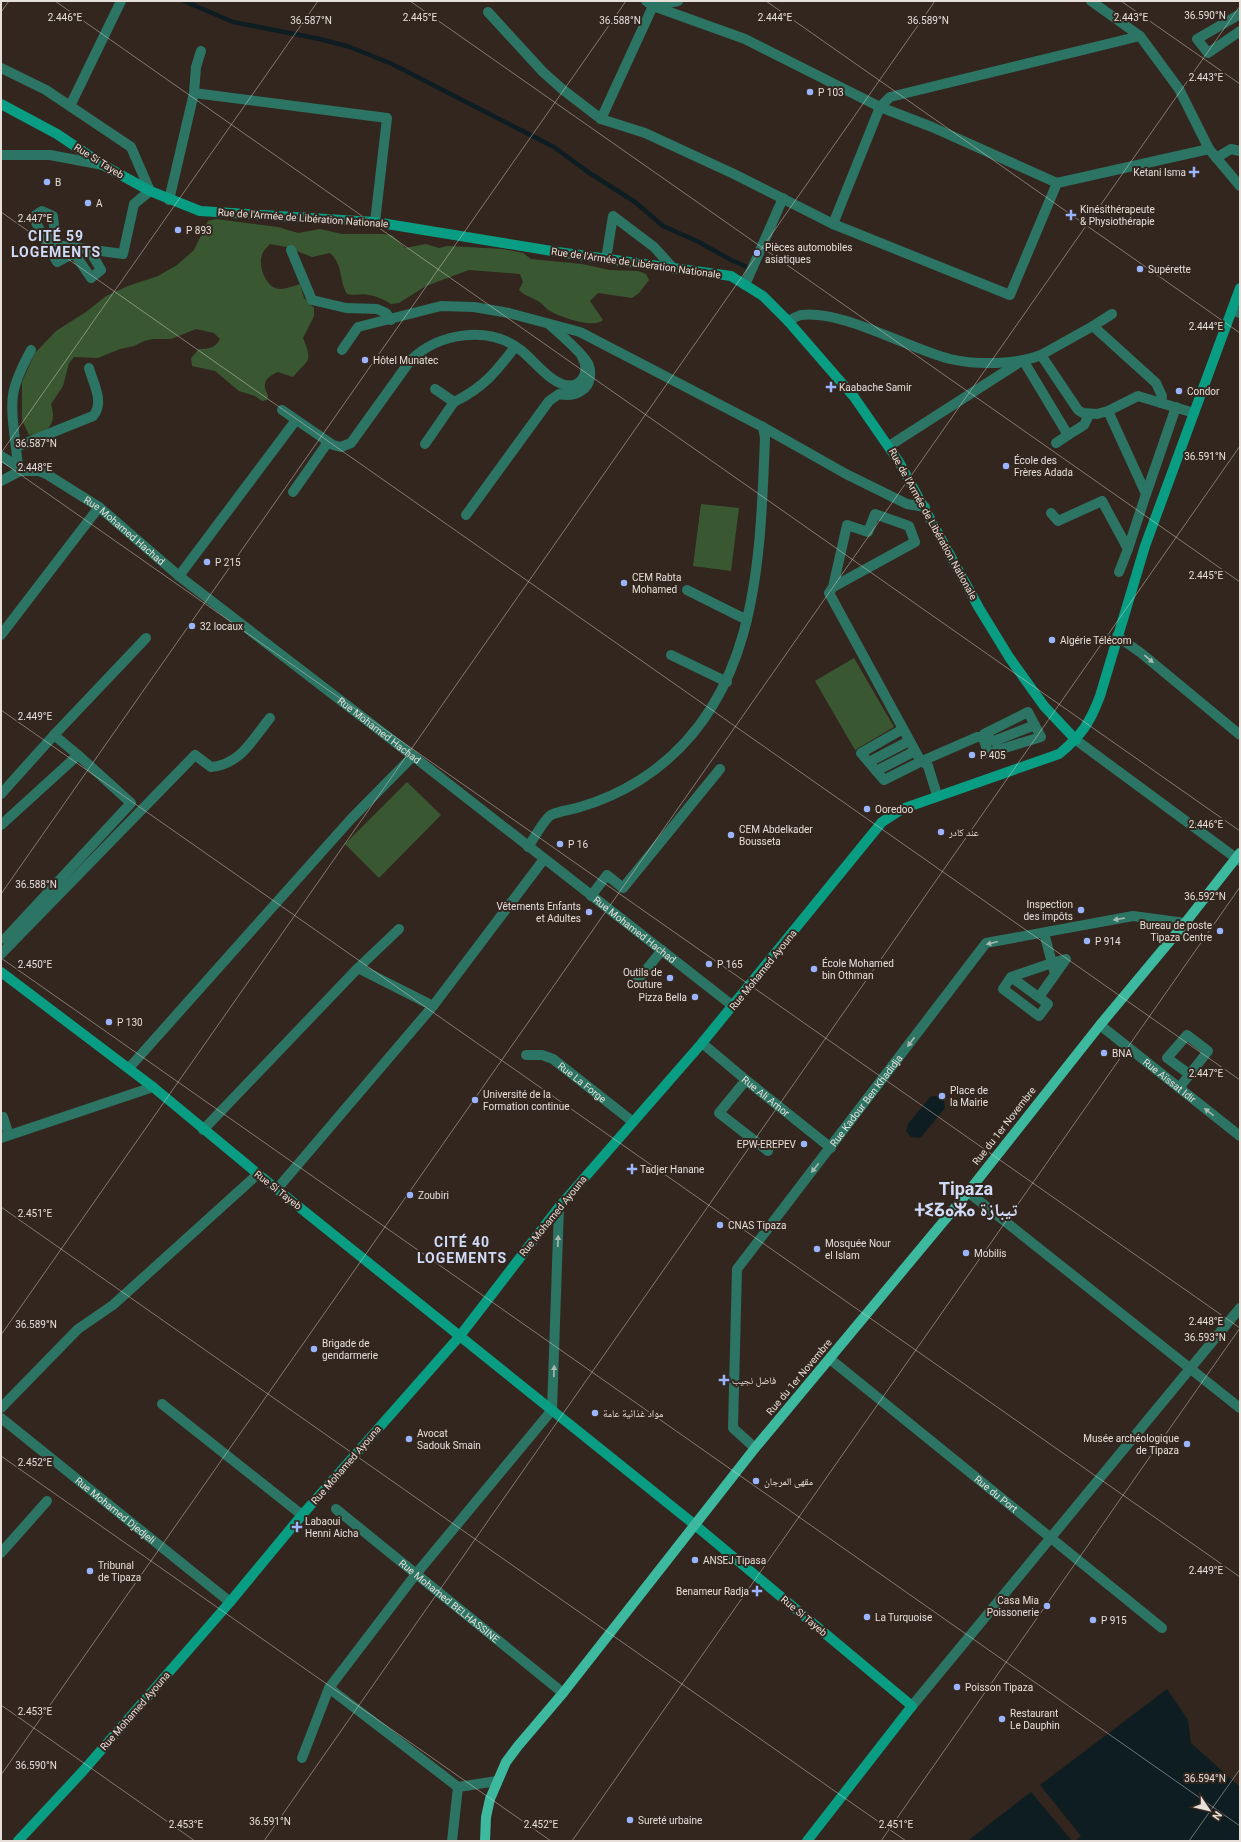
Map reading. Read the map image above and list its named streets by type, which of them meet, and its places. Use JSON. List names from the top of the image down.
{
  "streets": {
    "main road": [
      "Rue Si Tayeb",
      "Rue de l'Armée de Libération Nationale",
      "Rue Mohamed Ayouna",
      "Rue du 1er Novembre"
    ],
    "street": [
      "Rue Mohamed Hachad",
      "Rue Aïssat Idir",
      "Rue La Forge",
      "Rue Ali Amor",
      "Rue Kadour Ben Khadidja",
      "Rue du Port",
      "Rue Mohamed Djedjeli",
      "Rue Mohamed BELHASSINE"
    ]
  },
  "crossings": [
    ["Rue Si Tayeb", "Rue de l'Armée de Libération Nationale"],
    ["Rue Si Tayeb", "Rue Mohamed Ayouna"],
    ["Rue Si Tayeb", "Rue du 1er Novembre"],
    ["Rue de l'Armée de Libération Nationale", "Rue Mohamed Ayouna"],
    ["Rue Mohamed Hachad", "Rue Mohamed Ayouna"],
    ["Rue Mohamed Ayouna", "Rue La Forge"],
    ["Rue Mohamed Ayouna", "Rue Ali Amor"],
    ["Rue Mohamed Ayouna", "Rue Mohamed Djedjeli"],
    ["Rue Aïssat Idir", "Rue du 1er Novembre"],
    ["Rue Ali Amor", "Rue Kadour Ben Khadidja"],
    ["Rue Kadour Ben Khadidja", "Rue du 1er Novembre"],
    ["Rue du 1er Novembre", "Rue du Port"],
    ["Rue du 1er Novembre", "Rue Mohamed BELHASSINE"]
  ],
  "one_way": ["Rue Aïssat Idir", "Rue Kadour Ben Khadidja"],
  "districts": ["CITÉ 59 LOGEMENTS", "Tipaza ⵜⵉⵒⴰⵣⴰ تيبازة", "CITÉ 40 LOGEMENTS"],
  "places": {
    "other": [
      "P 103",
      "B",
      "A",
      "P 893",
      "Pièces automobiles asiatiques",
      "Supérette",
      "Hôtel Munatec",
      "Condor",
      "École des Frères Adada",
      "P 215",
      "CEM Rabta Mohamed",
      "32 locaux",
      "Algérie Télécom",
      "P 405",
      "Ooredoo",
      "عند كادر",
      "CEM Abdelkader Bousseta",
      "P 16",
      "Inspection des impôts",
      "Vêtements Enfants et Adultes",
      "Bureau de poste Tipaza Centre",
      "P 914",
      "P 165",
      "École Mohamed bin Othman",
      "Outils de Couture",
      "Pizza Bella",
      "P 130",
      "BNA",
      "Place de la Mairie",
      "Université de la Formation continue",
      "EPW-EREPEV",
      "Zoubiri",
      "CNAS Tipaza",
      "Mosquée Nour el Islam",
      "Mobilis",
      "Brigade de gendarmerie",
      "مواد غذائية عامة",
      "Avocat Sadouk Smain",
      "Musée archéologique de Tipaza",
      "مقهى المرجان",
      "ANSEJ Tipasa",
      "Tribunal de Tipaza",
      "Casa Mia Poissonerie",
      "La Turquoise",
      "P 915",
      "Poisson Tipaza",
      "Restaurant Le Dauphin",
      "Sureté urbaine"
    ],
    "health": [
      "Ketani Isma",
      "Kinésithérapeute & Physiothérapie",
      "Kaabache Samir",
      "Tadjer Hanane",
      "فاضل نجيب",
      "Labaoui Henni Aicha",
      "Benameur Radja"
    ]
  },
  "north": "bottom right",
  "coordinates": [
    "36.590°N",
    "2.446°E",
    "2.445°E",
    "2.444°E",
    "2.443°E",
    "36.587°N",
    "36.588°N",
    "36.589°N",
    "2.447°E",
    "36.591°N",
    "2.448°E",
    "2.449°E",
    "36.592°N",
    "2.450°E",
    "2.451°E",
    "36.593°N",
    "2.452°E",
    "2.453°E",
    "36.594°N"
  ]
}
